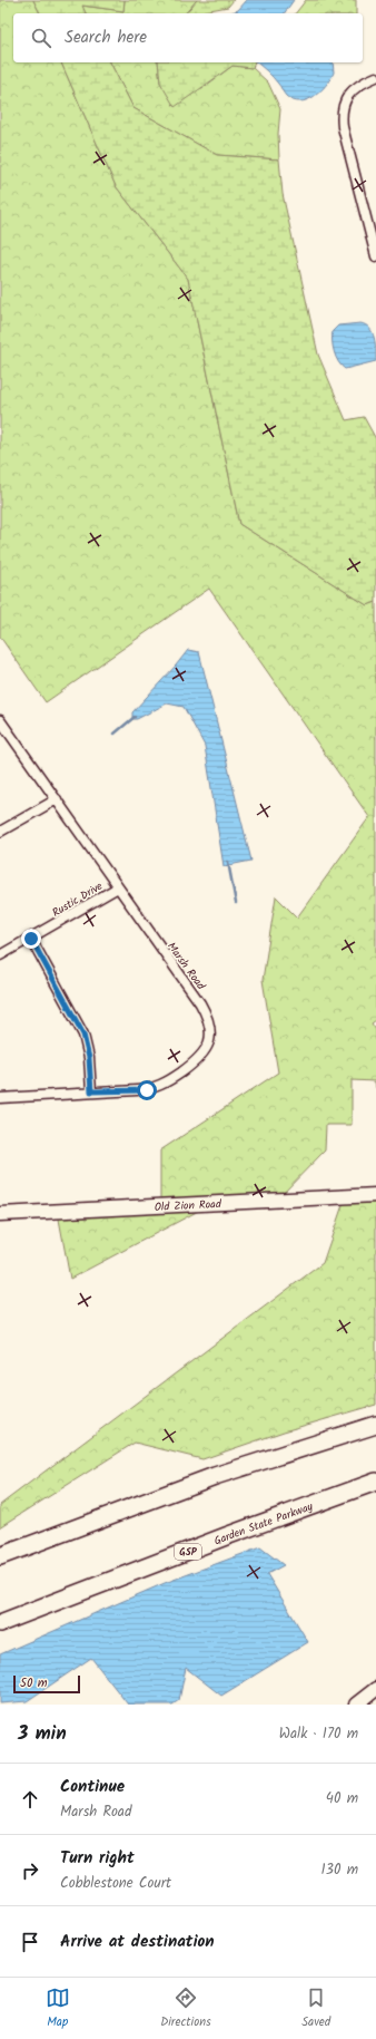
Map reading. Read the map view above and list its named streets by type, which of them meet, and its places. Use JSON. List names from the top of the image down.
{
  "streets": {
    "highway": ["Garden State Parkway", "GSP"],
    "street": ["Rustic Drive", "Marsh Road", "Old Zion Road"]
  },
  "crossings": [
    ["Rustic Drive", "Marsh Road"]
  ],
  "scale_bar": "50 m",
  "page": {
    "search": "Search here",
    "scale": "50 m",
    "heading": ["3 min", "Walk · 170 m"],
    "list": [
      ["Continue", "Marsh Road", "40 m"],
      ["Turn right", "Cobblestone Court", "130 m"],
      "Arrive at destination"
    ],
    "nav": ["Map", "Directions", "Saved"]
  }
}
